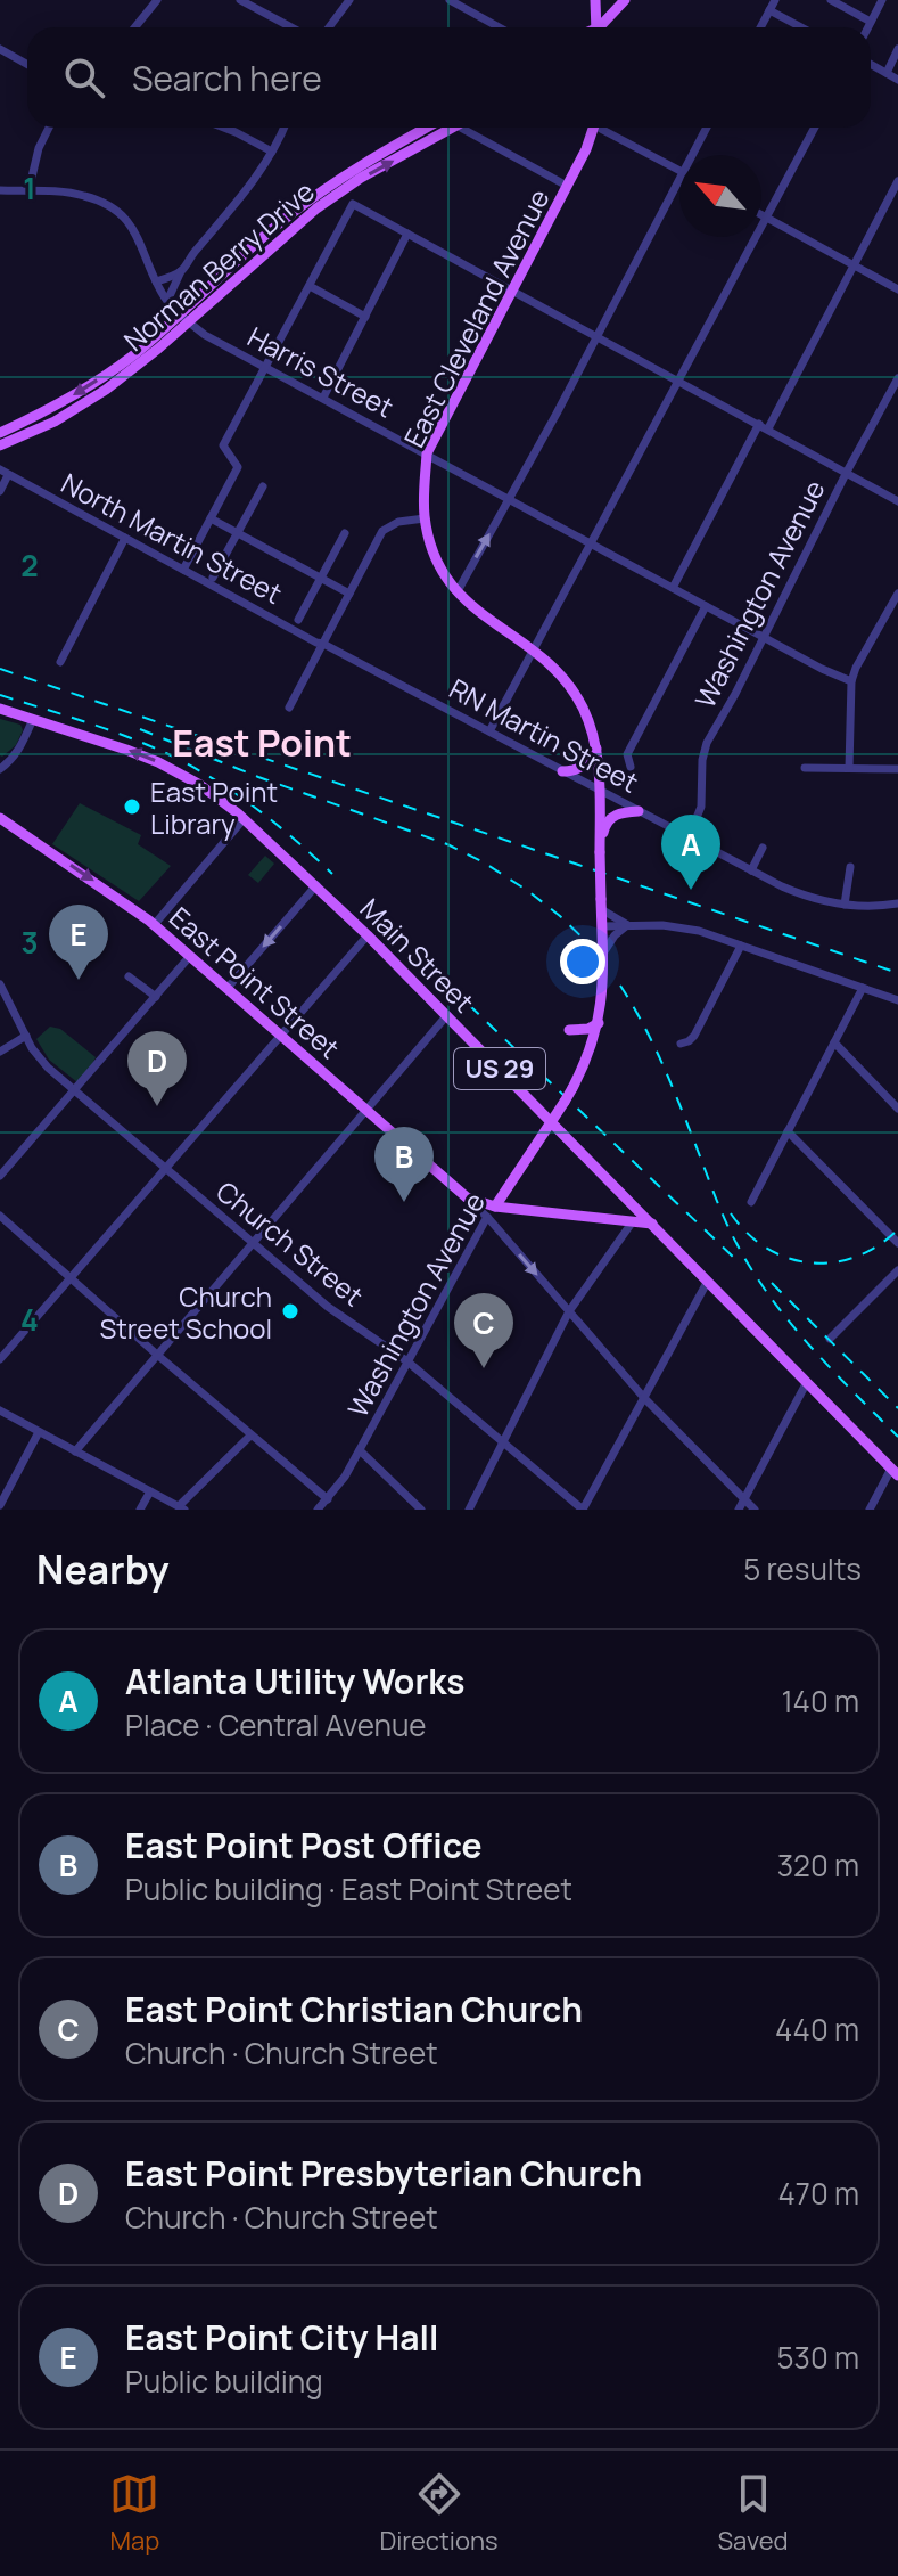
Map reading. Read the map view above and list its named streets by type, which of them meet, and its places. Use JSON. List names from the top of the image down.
{
  "streets": {
    "main road": [
      "Norman Berry Drive",
      "East Cleveland Avenue",
      "Washington Avenue",
      "Main Street",
      "East Point Street",
      "US 29"
    ],
    "street": [
      "Harris Street",
      "North Martin Street",
      "RN Martin Street",
      "Church Street"
    ]
  },
  "crossings": [
    ["Norman Berry Drive", "Harris Street"],
    ["East Cleveland Avenue", "Harris Street"],
    ["East Cleveland Avenue", "Washington Avenue"],
    ["East Cleveland Avenue", "RN Martin Street"],
    ["Harris Street", "Washington Avenue"],
    ["North Martin Street", "RN Martin Street"],
    ["Washington Avenue", "RN Martin Street"],
    ["Washington Avenue", "Main Street"],
    ["Washington Avenue", "East Point Street"],
    ["Washington Avenue", "Church Street"],
    ["Main Street", "East Point Street"]
  ],
  "districts": ["East Point"],
  "places": ["East Point Library", "Church Street School"],
  "north": "top left",
  "page": {
    "search": "Search here",
    "pins": [
      "A",
      "E",
      "D",
      "B",
      "C"
    ],
    "heading": ["Nearby", "5 results"],
    "list": [
      {
        "mark": "A",
        "name": "Atlanta Utility Works",
        "note": "Place · Central Avenue",
        "value": "140 m"
      },
      {
        "mark": "B",
        "name": "East Point Post Office",
        "note": "Public building · East Point Street",
        "value": "320 m"
      },
      {
        "mark": "C",
        "name": "East Point Christian Church",
        "note": "Church · Church Street",
        "value": "440 m"
      },
      {
        "mark": "D",
        "name": "East Point Presbyterian Church",
        "note": "Church · Church Street",
        "value": "470 m"
      },
      {
        "mark": "E",
        "name": "East Point City Hall",
        "note": "Public building",
        "value": "530 m"
      }
    ],
    "nav": ["Map", "Directions", "Saved"]
  },
  "grid": {
    "rows": [
      "1",
      "2",
      "3",
      "4"
    ]
  }
}
